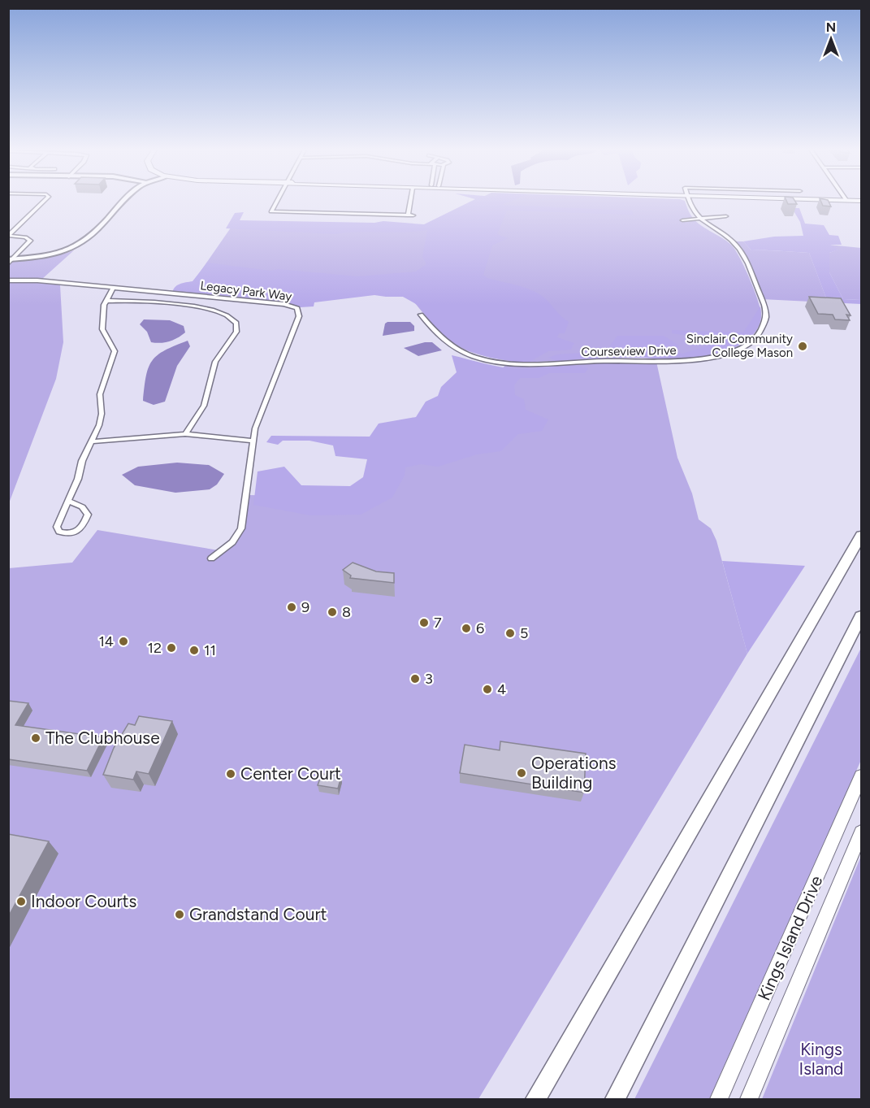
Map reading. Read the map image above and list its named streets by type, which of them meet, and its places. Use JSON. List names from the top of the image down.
{
  "streets": {
    "main road": ["Kings Island Drive"],
    "street": ["Legacy Park Way", "Courseview Drive"]
  },
  "parks": ["Kings Island"],
  "places": [
    "Sinclair Community College Mason",
    "9",
    "8",
    "7",
    "6",
    "5",
    "14",
    "12",
    "11",
    "3",
    "4",
    "The Clubhouse",
    "Operations Building",
    "Center Court",
    "Indoor Courts",
    "Grandstand Court"
  ],
  "north": "top"
}
